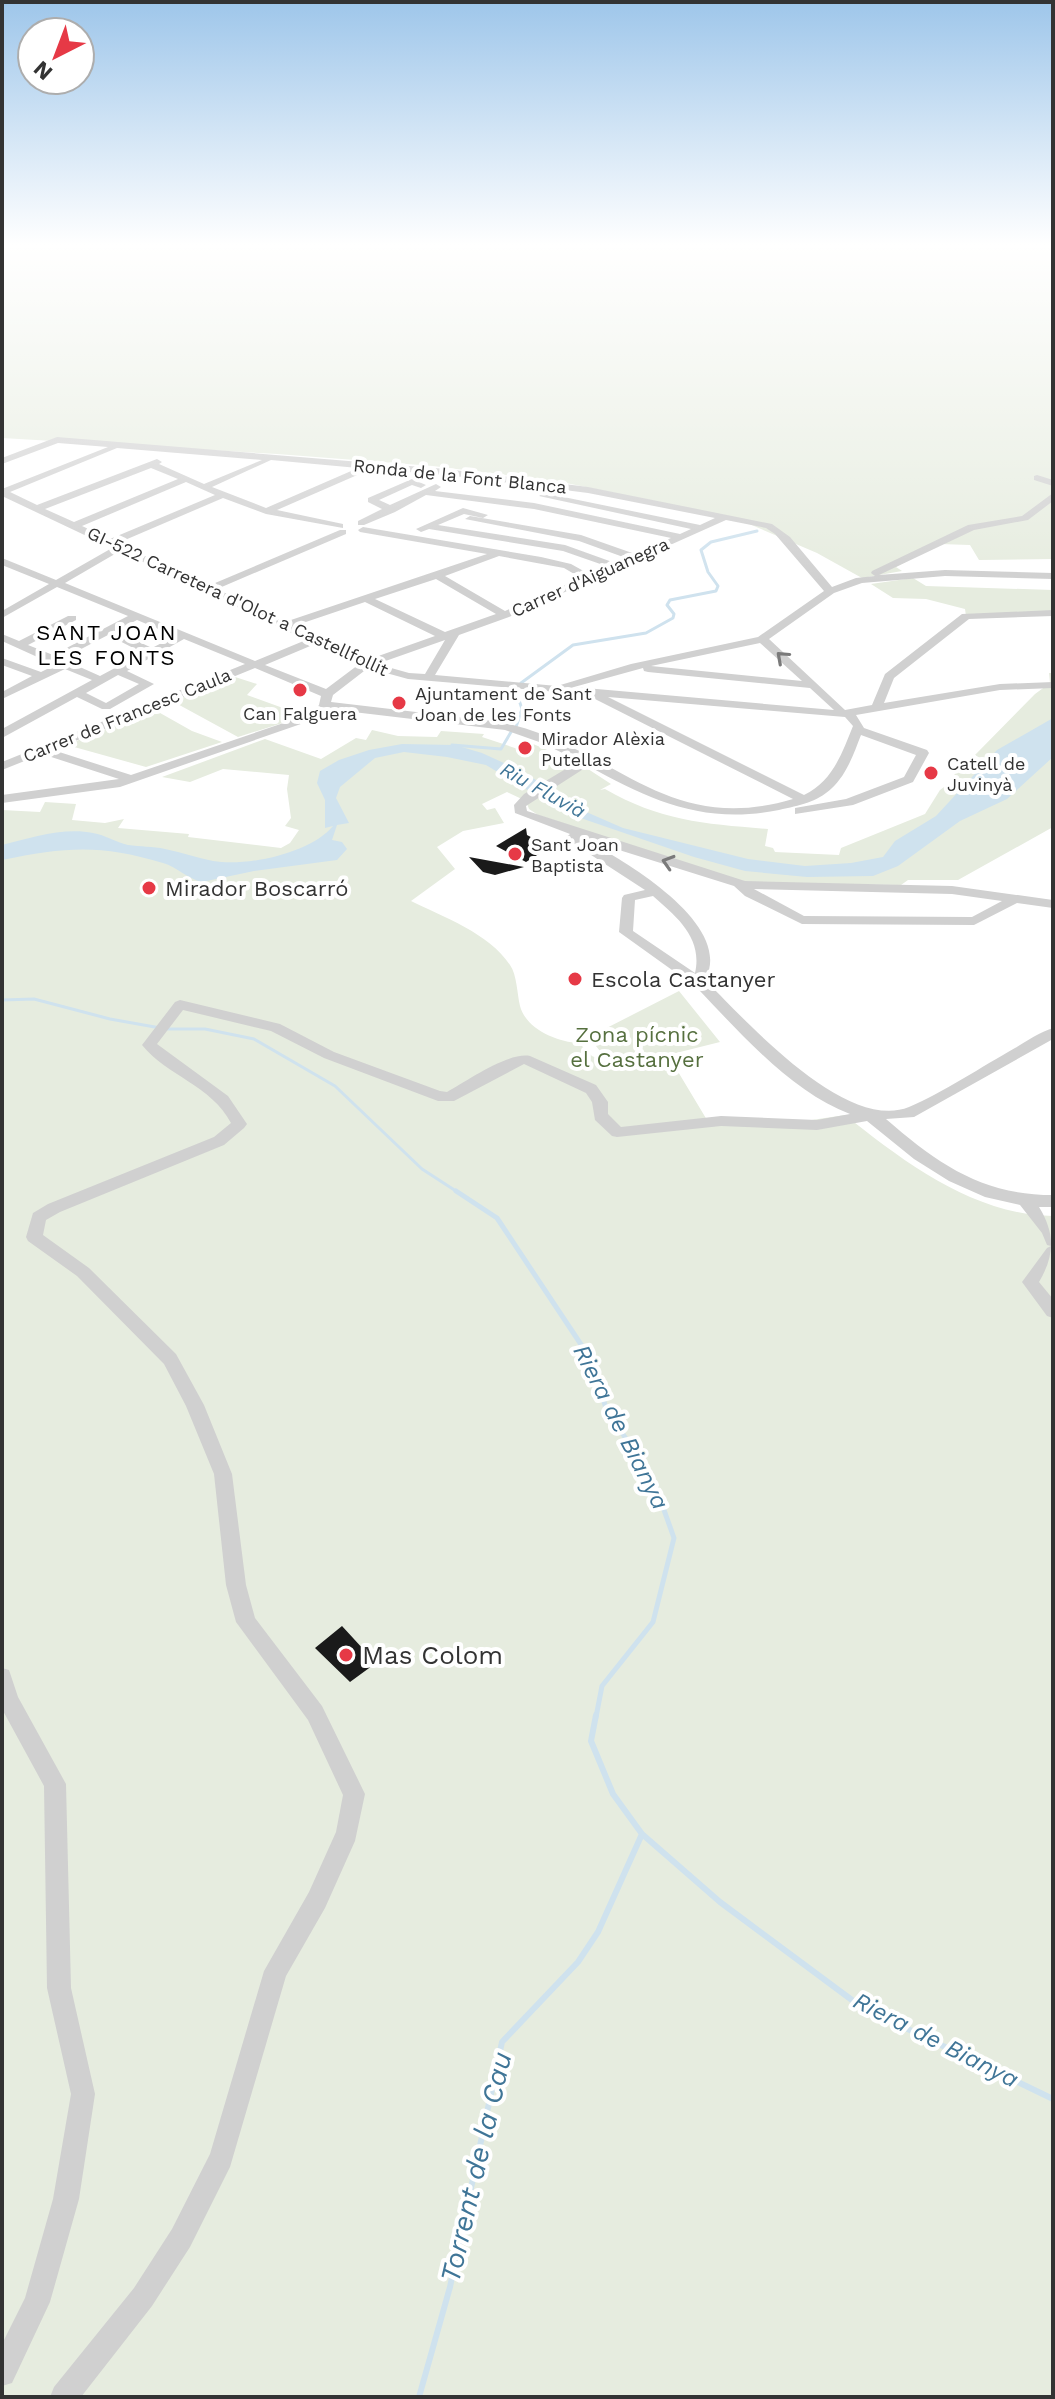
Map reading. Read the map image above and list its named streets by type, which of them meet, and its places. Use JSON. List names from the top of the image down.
{
  "streets": {
    "street": [
      "Ronda de la Font Blanca",
      "Carrer d'Aiguanegra",
      "GI-522 Carretera d'Olot a Castellfollit",
      "Carrer de Francesc Caula"
    ]
  },
  "crossings": [
    ["Ronda de la Font Blanca", "Carrer d'Aiguanegra"],
    ["Carrer d'Aiguanegra", "GI-522 Carretera d'Olot a Castellfollit"],
    ["GI-522 Carretera d'Olot a Castellfollit", "Carrer de Francesc Caula"]
  ],
  "districts": ["SANT JOAN LES FONTS"],
  "water": ["Riu Fluvià", "Riera de Bianya", "Torrent de la Cau"],
  "parks": ["Zona pícnic el Castanyer"],
  "places": [
    "Can Falguera",
    "Ajuntament de Sant Joan de les Fonts",
    "Mirador Alèxia Putellas",
    "Catell de Juvinyà",
    "Sant Joan Baptista",
    "Mirador Boscarró",
    "Escola Castanyer",
    "Mas Colom"
  ],
  "north": "bottom left"
}
